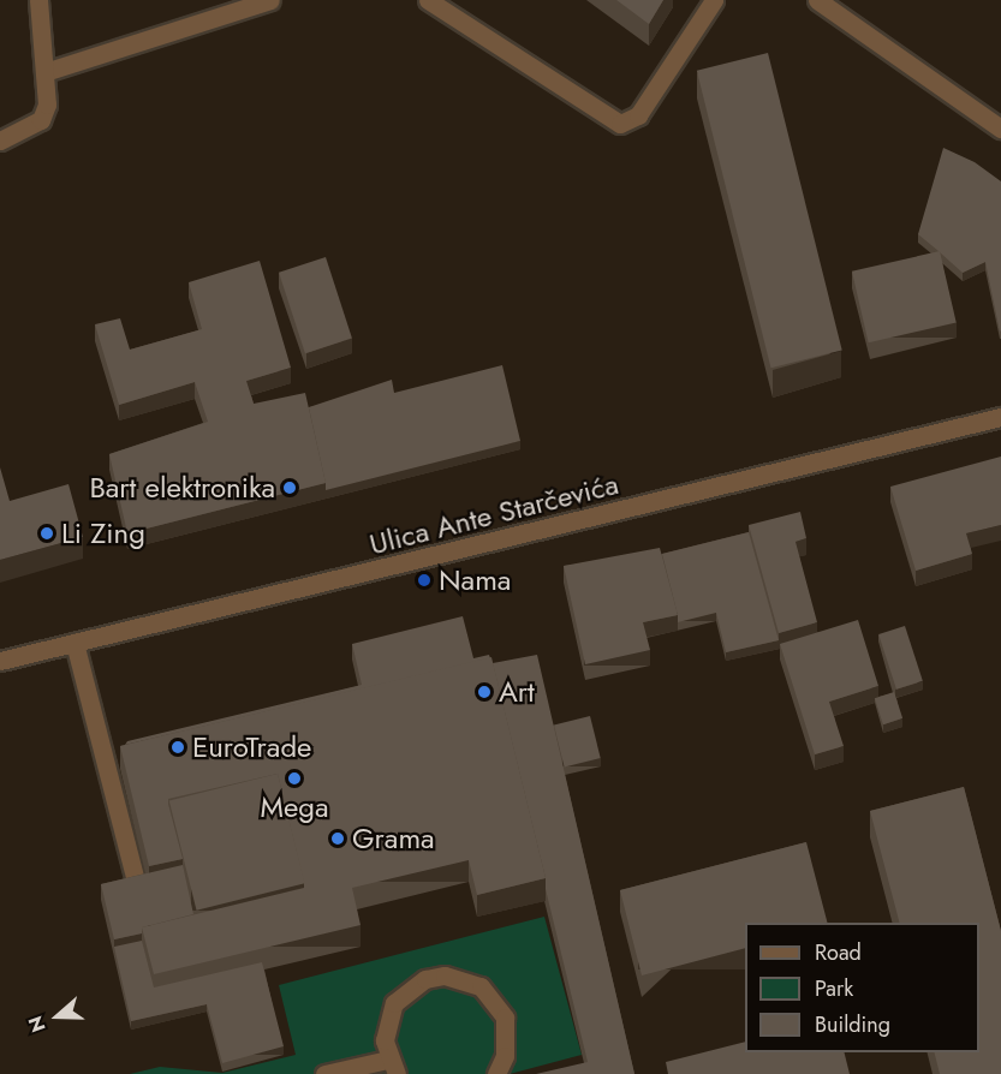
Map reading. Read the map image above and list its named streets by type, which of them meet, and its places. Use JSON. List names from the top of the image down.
{
  "streets": {
    "street": ["Ulica Ante Starčevića"]
  },
  "places": [
    "Bart elektronika",
    "Li Zing",
    "Nama",
    "Art",
    "EuroTrade",
    "Mega",
    "Grama"
  ],
  "legend": ["Road", "Park", "Building"],
  "north": "left"
}
